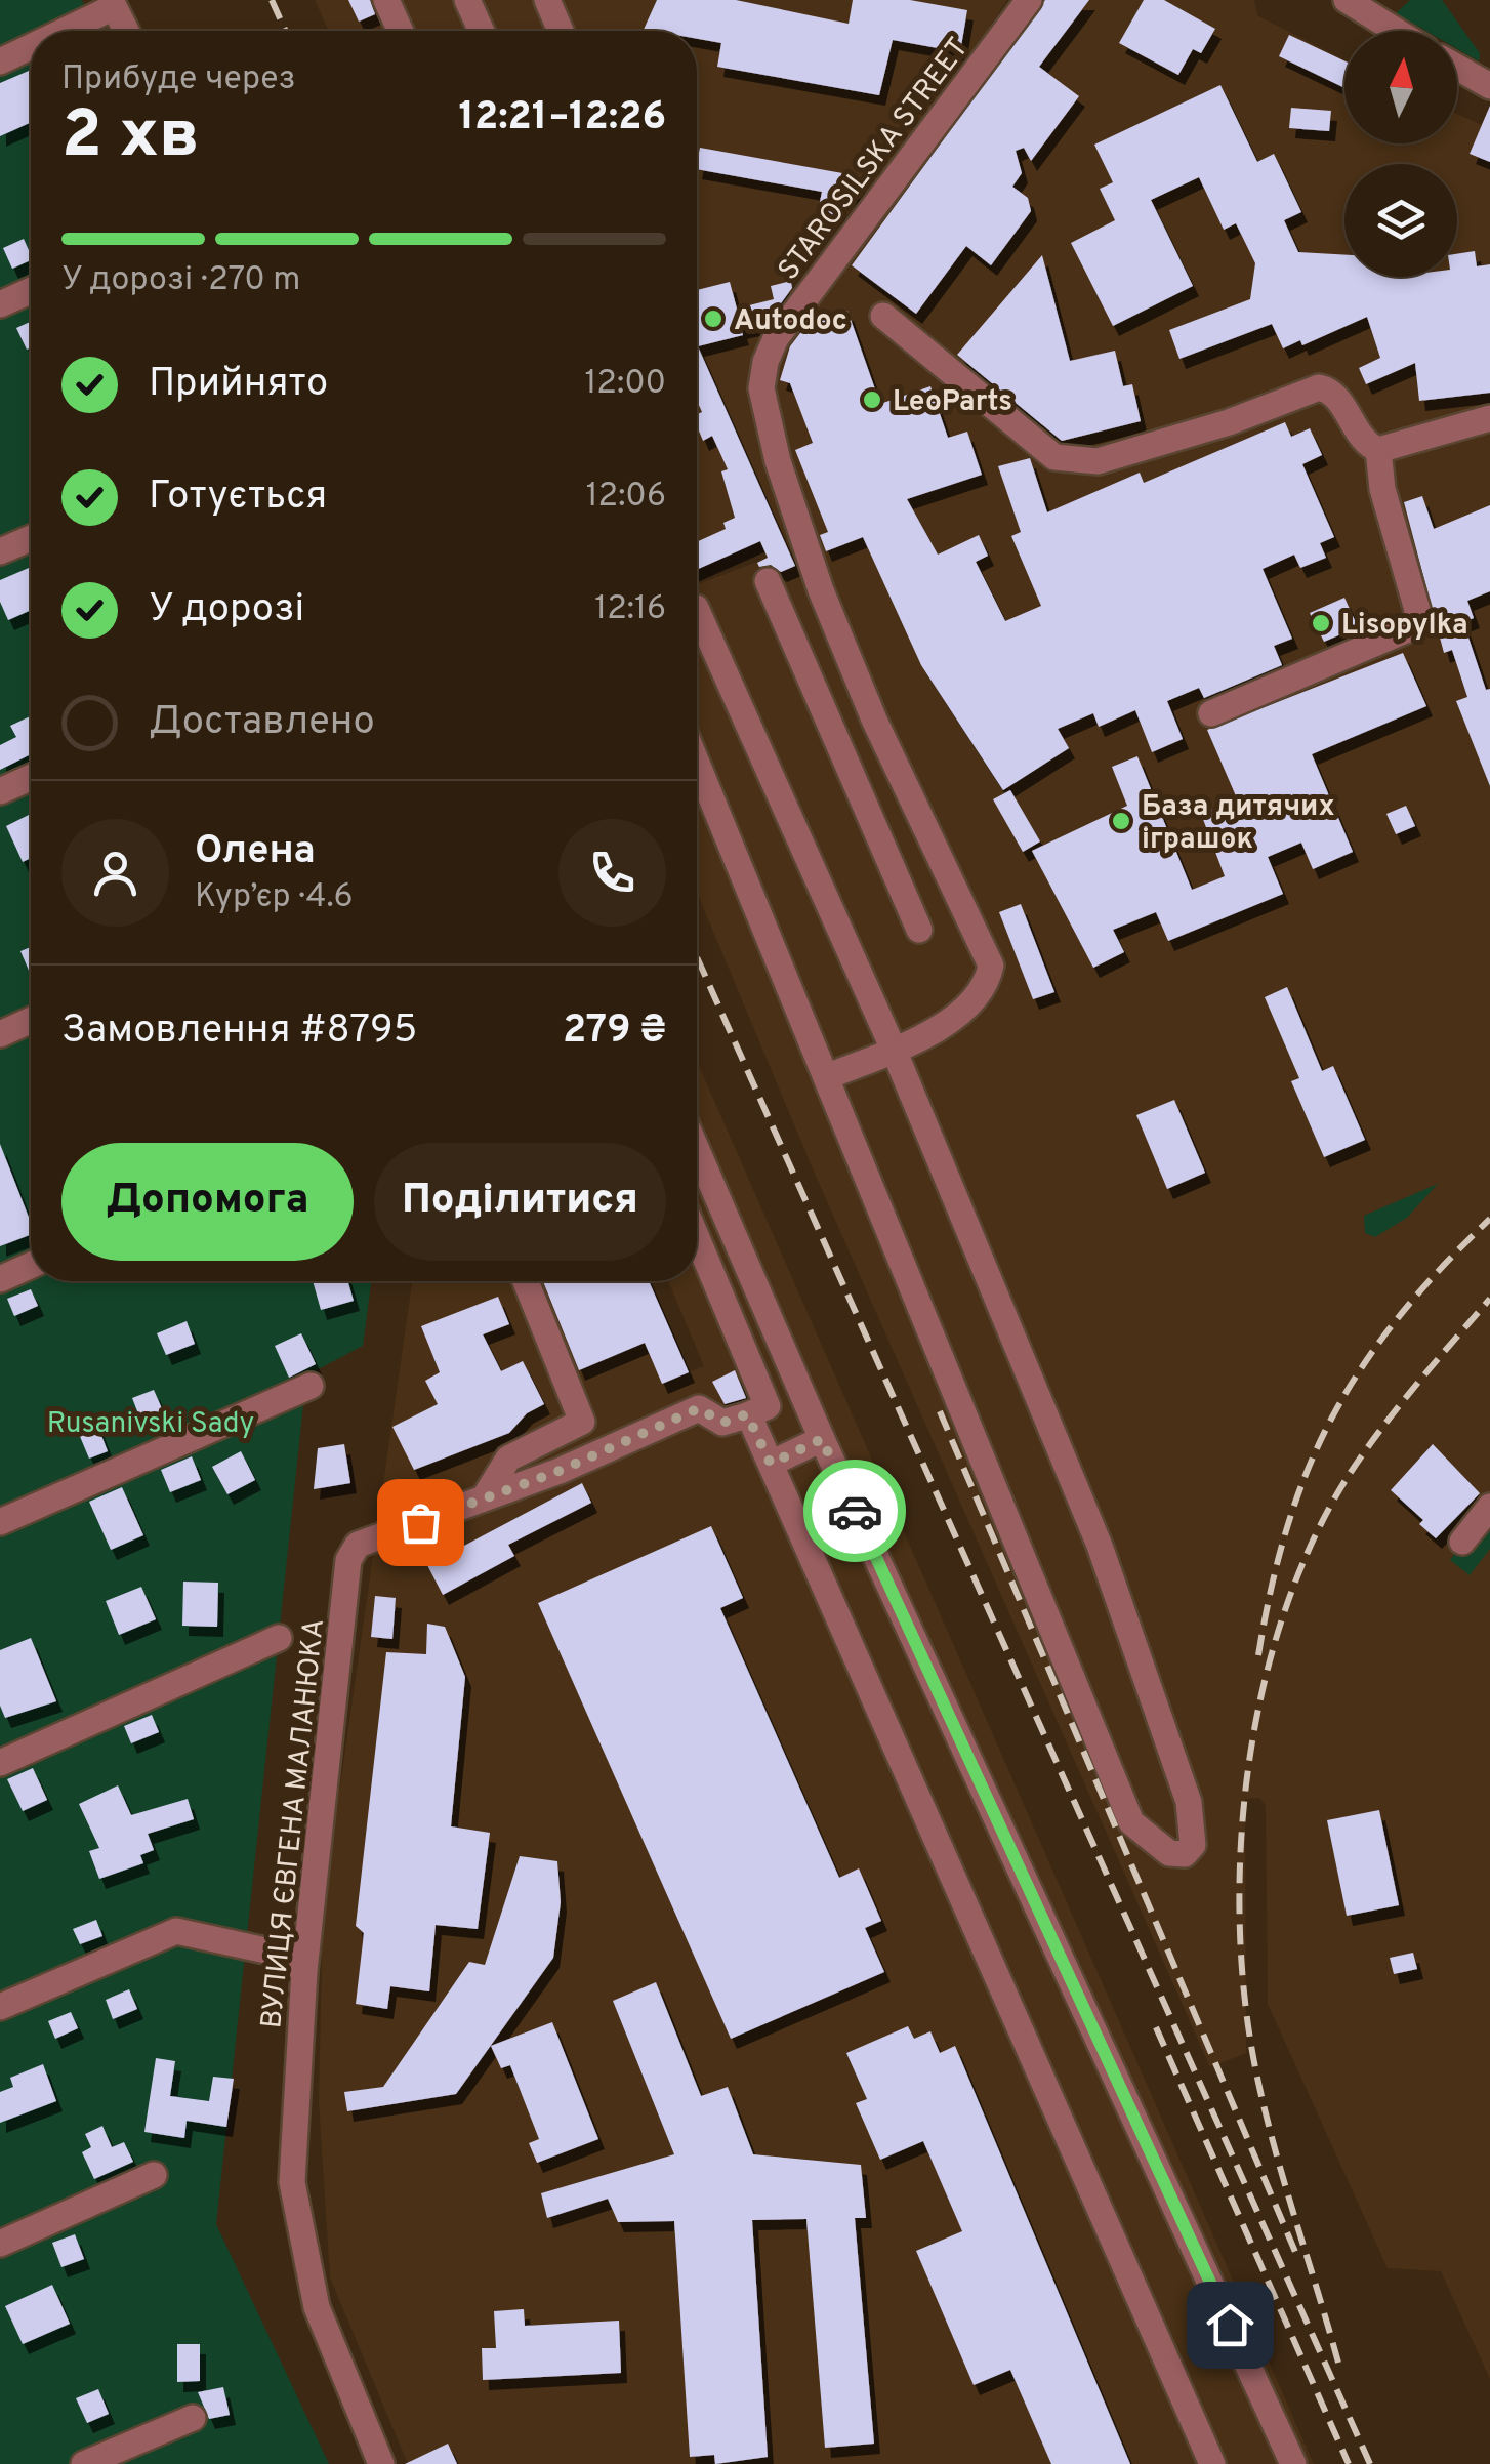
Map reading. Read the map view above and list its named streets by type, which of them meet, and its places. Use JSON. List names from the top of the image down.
{
  "streets": {
    "street": ["STAROSILSKA STREET", "ВУЛИЦЯ ЄВГЕНА МАЛАНЮКА"]
  },
  "parks": ["Rusanivski Sady"],
  "places": [
    "Autodoc",
    "LeoParts",
    "Lisopylka",
    "База дитячих іграшок"
  ],
  "north": "top",
  "page": {
    "heading": ["2 хв", "Прибуде через", "12:21–12:26"],
    "panel": [
      "Олена",
      "Кур’єр · 4.6",
      "Замовлення #8795",
      "279 ₴"
    ],
    "bar": "У дорозі · 270 m",
    "list": [
      ["Прийнято", "12:00"],
      ["Готується", "12:06"],
      ["У дорозі", "12:16"],
      "Доставлено"
    ],
    "buttons": ["Допомога", "Поділитися"]
  }
}
